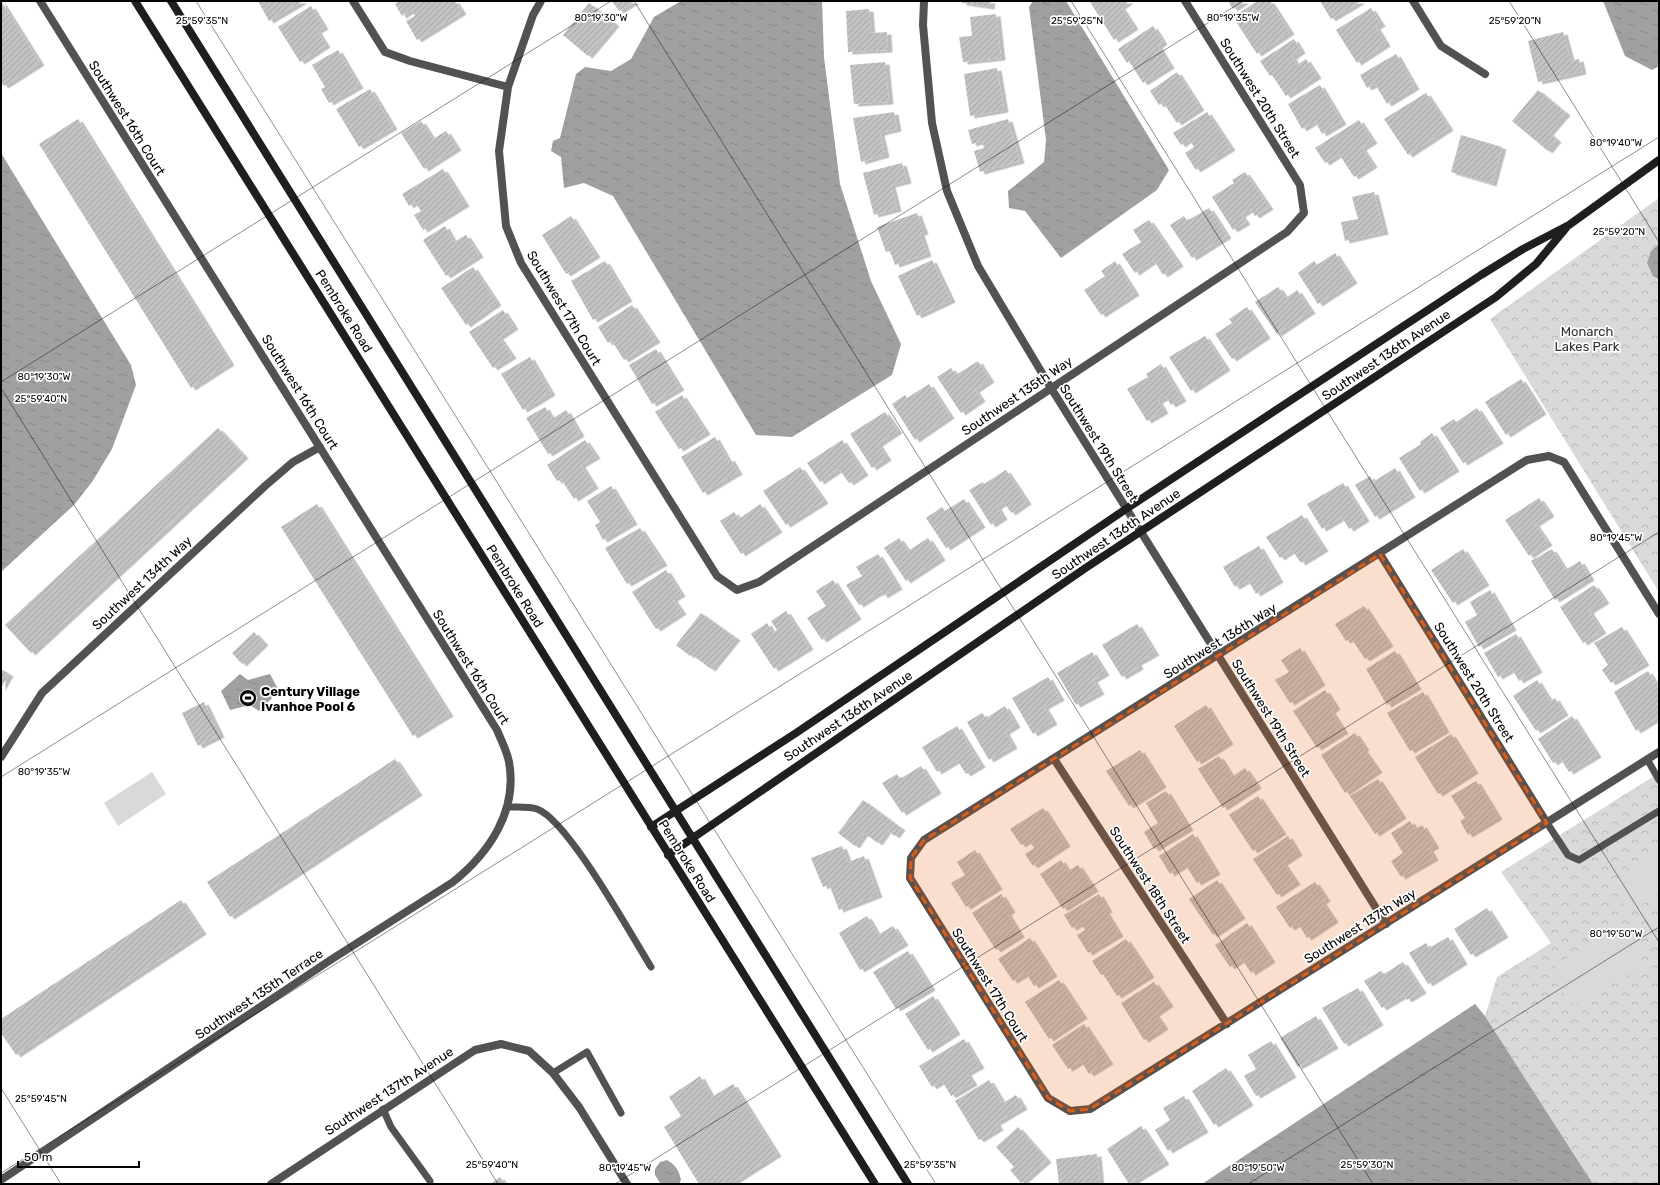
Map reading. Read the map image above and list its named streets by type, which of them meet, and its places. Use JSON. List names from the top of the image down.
{
  "streets": {
    "main road": ["Pembroke Road", "Southwest 136th Avenue"],
    "street": [
      "Southwest 20th Street",
      "Southwest 16th Court",
      "Southwest 17th Court",
      "Southwest 135th Way",
      "Southwest 19th Street",
      "Southwest 134th Way",
      "Southwest 136th Way",
      "Southwest 18th Street",
      "Southwest 137th Way",
      "Southwest 135th Terrace",
      "Southwest 137th Avenue"
    ]
  },
  "crossings": [
    ["Southwest 20th Street", "Southwest 135th Way"],
    ["Southwest 20th Street", "Southwest 136th Way"],
    ["Southwest 20th Street", "Southwest 137th Way"],
    ["Southwest 16th Court", "Southwest 134th Way"],
    ["Southwest 16th Court", "Southwest 135th Terrace"],
    ["Southwest 17th Court", "Southwest 135th Way"],
    ["Southwest 17th Court", "Southwest 136th Way"],
    ["Southwest 17th Court", "Southwest 137th Way"],
    ["Pembroke Road", "Southwest 136th Avenue"],
    ["Southwest 136th Avenue", "Southwest 19th Street"],
    ["Southwest 135th Way", "Southwest 19th Street"],
    ["Southwest 19th Street", "Southwest 136th Way"],
    ["Southwest 19th Street", "Southwest 137th Way"],
    ["Southwest 136th Way", "Southwest 18th Street"],
    ["Southwest 18th Street", "Southwest 137th Way"]
  ],
  "parks": ["Monarch Lakes Park"],
  "places": {
    "sports": ["Century Village Ivanhoe Pool 6"]
  },
  "scale_bar": "50 m",
  "coordinates": [
    "80°19'30\"W",
    "80°19'35\"W",
    "25°59'35\"N",
    "25°59'25\"N",
    "25°59'20\"N",
    "80°19'40\"W",
    "25°59'40\"N",
    "80°19'45\"W",
    "80°19'50\"W",
    "25°59'45\"N",
    "25°59'30\"N"
  ]
}
